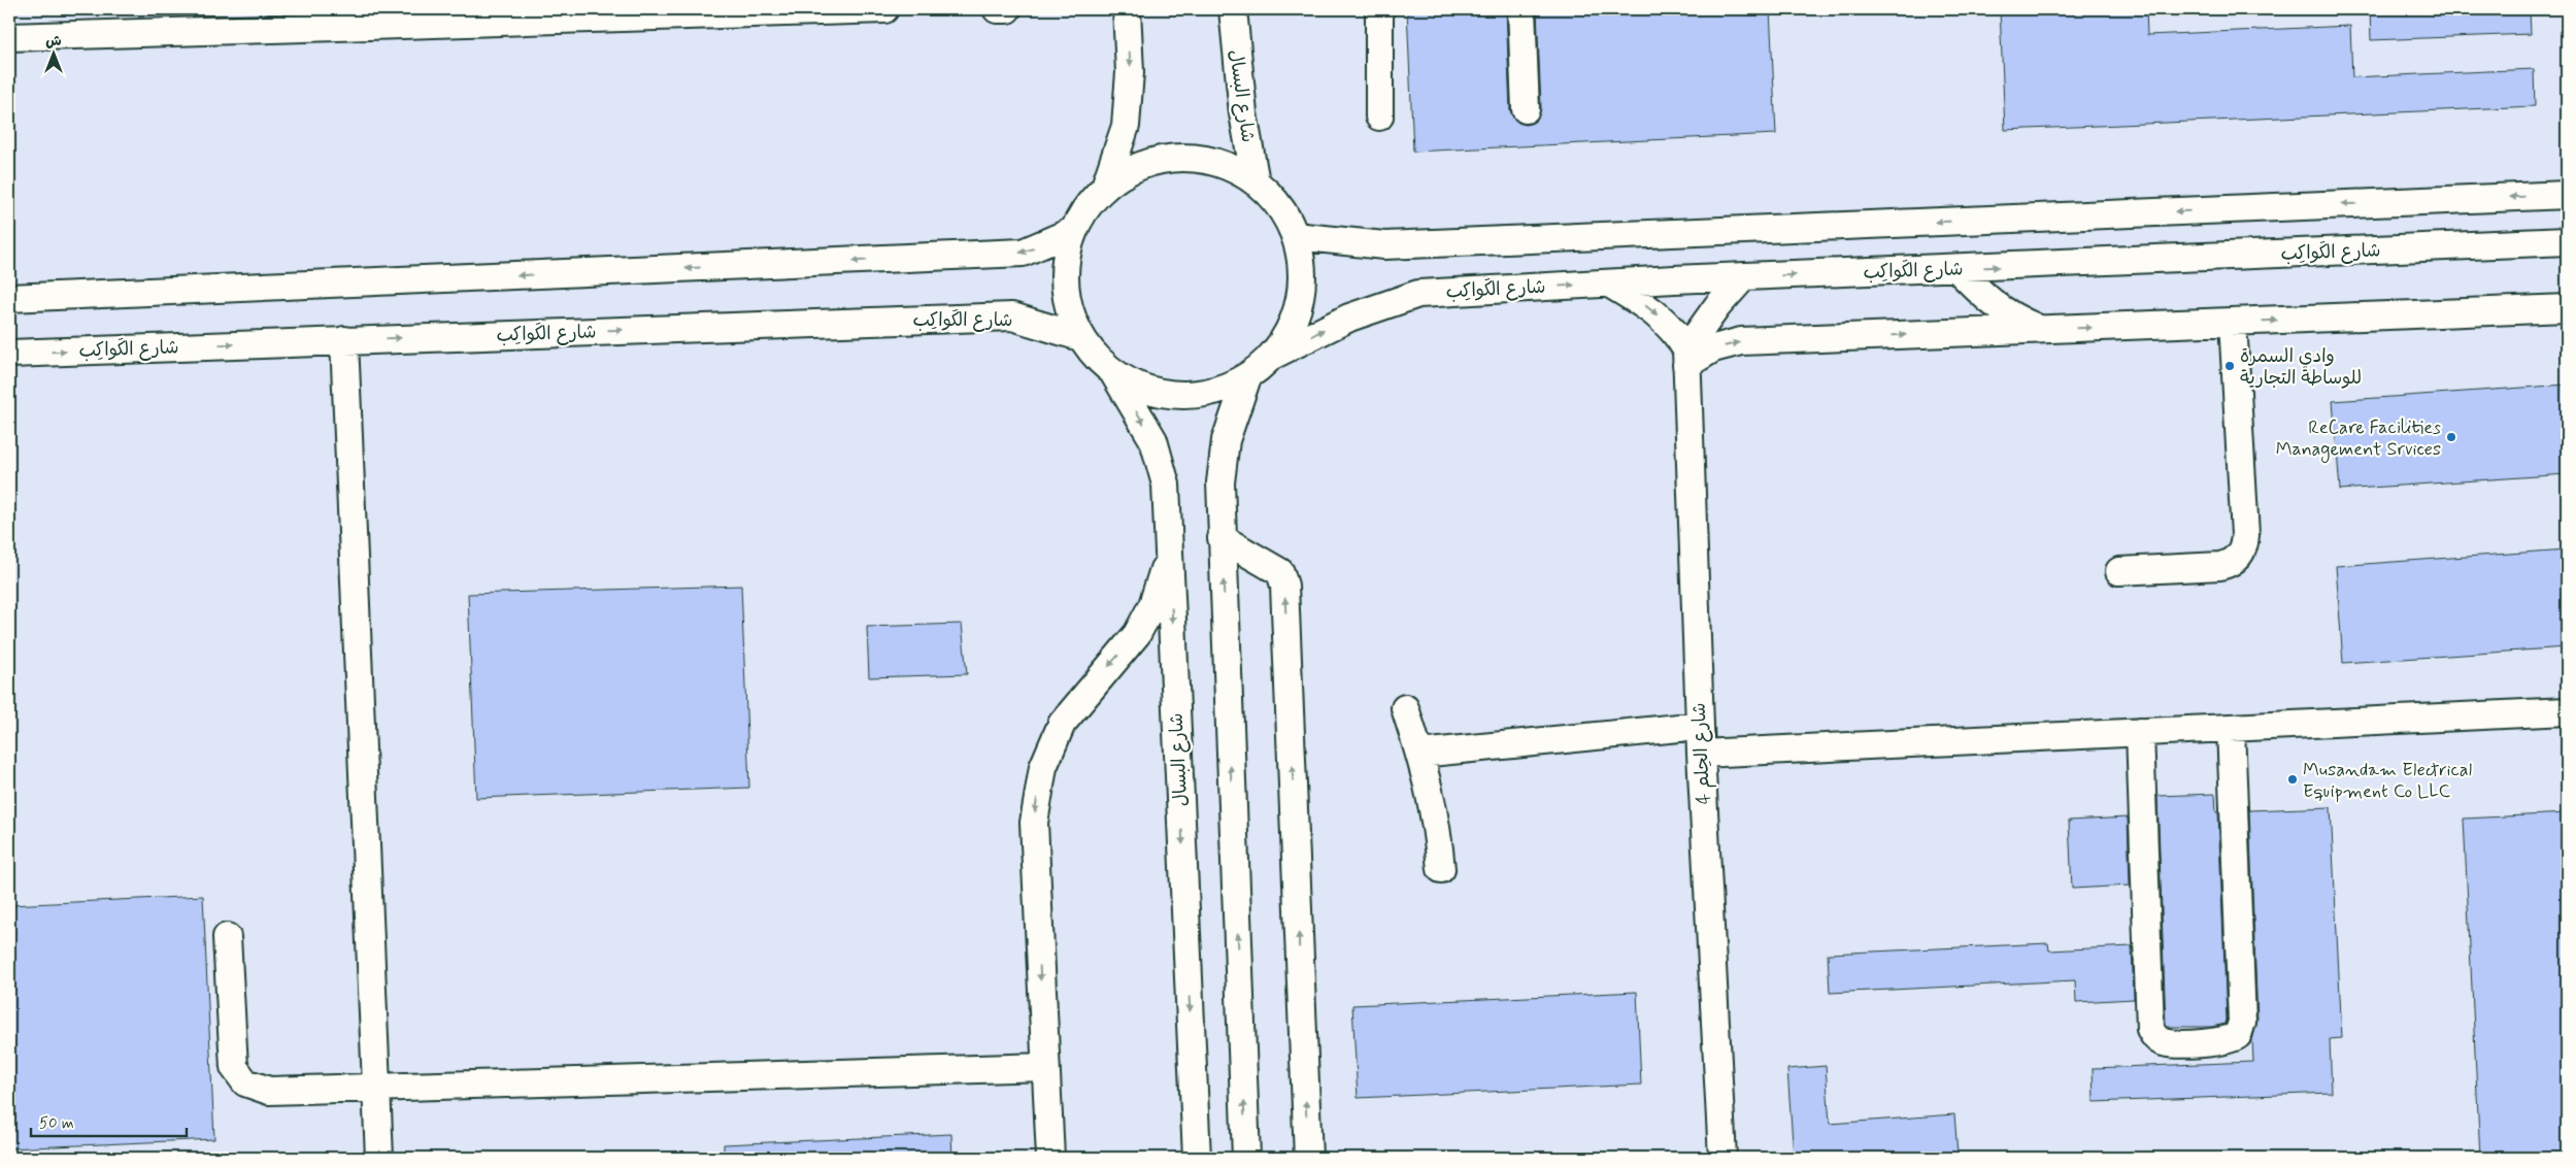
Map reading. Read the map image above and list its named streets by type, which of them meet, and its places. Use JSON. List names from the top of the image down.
{
  "streets": {
    "street": ["شارع البسال", "شارع الكَواكِب", "شارع الحِلم 4"]
  },
  "places": ["وادي السمرة للوساطة التجارية", "ReCare Facilities Management Srvices", "Musandam Electrical Equipment Co LLC"],
  "scale_bar": "50 m",
  "north": "top"
}
